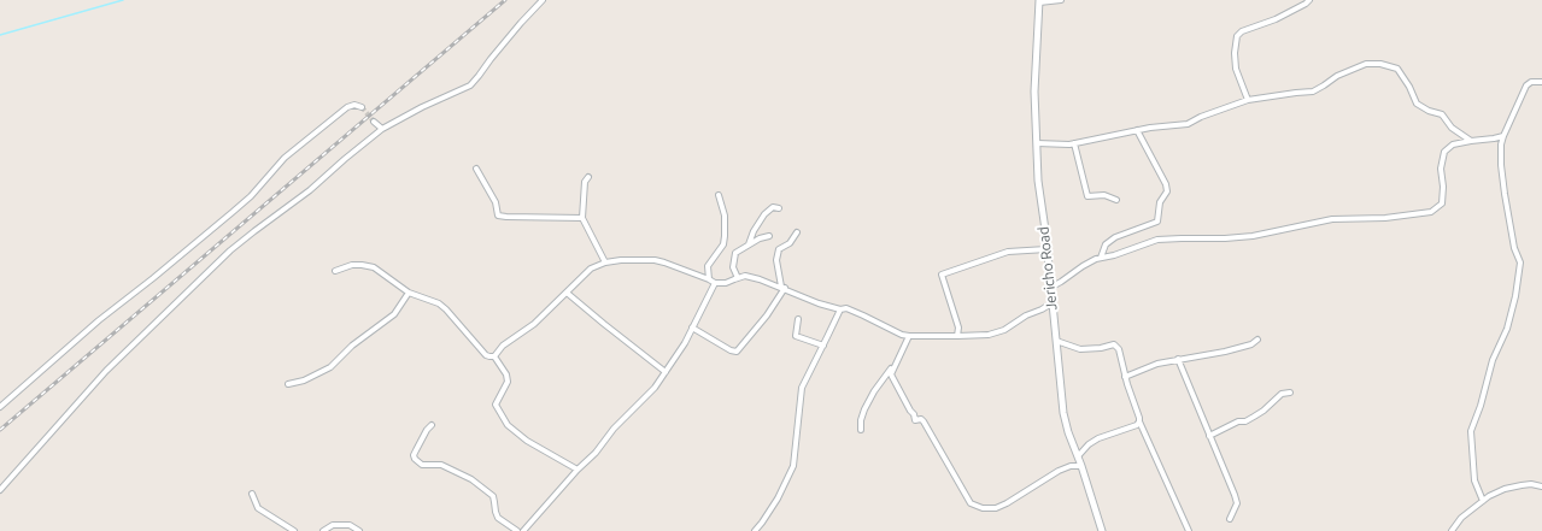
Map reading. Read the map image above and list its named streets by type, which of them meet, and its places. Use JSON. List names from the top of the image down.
{
  "streets": {
    "street": ["Jericho Road"]
  }
}
